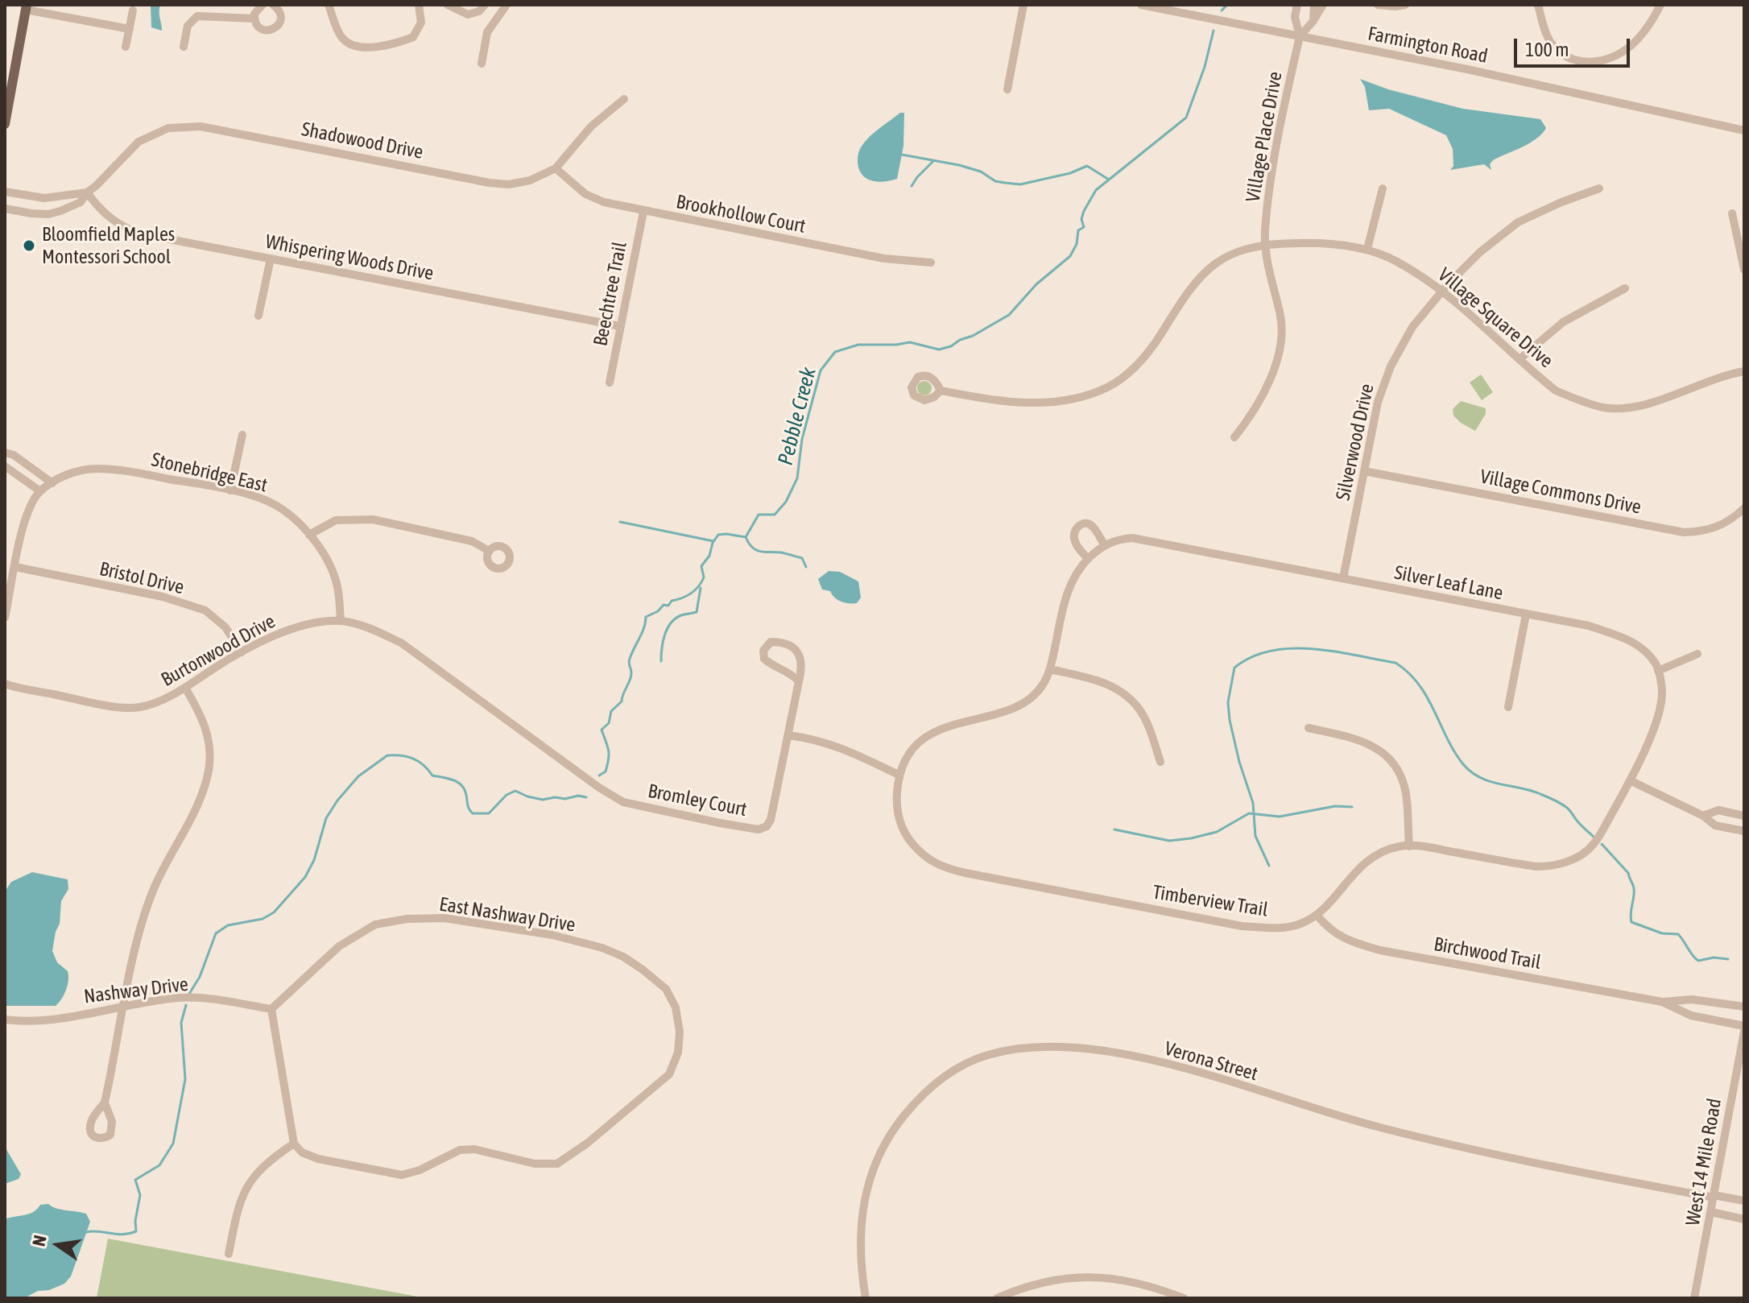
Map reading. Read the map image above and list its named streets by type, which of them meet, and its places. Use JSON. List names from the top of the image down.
{
  "streets": {
    "street": [
      "Farmington Road",
      "Village Place Drive",
      "Shadowood Drive",
      "Brookhollow Court",
      "Whispering Woods Drive",
      "Beechtree Trail",
      "Village Square Drive",
      "Silverwood Drive",
      "Stonebridge East",
      "Village Commons Drive",
      "Bristol Drive",
      "Silver Leaf Lane",
      "Burtonwood Drive",
      "Bromley Court",
      "Timberview Trail",
      "East Nashway Drive",
      "Birchwood Trail",
      "Nashway Drive",
      "Verona Street",
      "West 14 Mile Road"
    ]
  },
  "crossings": [
    ["Farmington Road", "Village Place Drive"],
    ["Village Place Drive", "Village Square Drive"],
    ["Shadowood Drive", "Brookhollow Court"],
    ["Shadowood Drive", "Whispering Woods Drive"],
    ["Brookhollow Court", "Beechtree Trail"],
    ["Whispering Woods Drive", "Beechtree Trail"],
    ["Village Square Drive", "Silverwood Drive"],
    ["Silverwood Drive", "Village Commons Drive"],
    ["Silverwood Drive", "Silver Leaf Lane"],
    ["Stonebridge East", "Burtonwood Drive"],
    ["Bristol Drive", "Burtonwood Drive"],
    ["Silver Leaf Lane", "Timberview Trail"],
    ["Burtonwood Drive", "Bromley Court"],
    ["Timberview Trail", "Birchwood Trail"],
    ["East Nashway Drive", "Nashway Drive"],
    ["Verona Street", "West 14 Mile Road"]
  ],
  "water": ["Pebble Creek"],
  "places": ["Bloomfield Maples Montessori School"],
  "scale_bar": "100 m",
  "north": "left"
}
